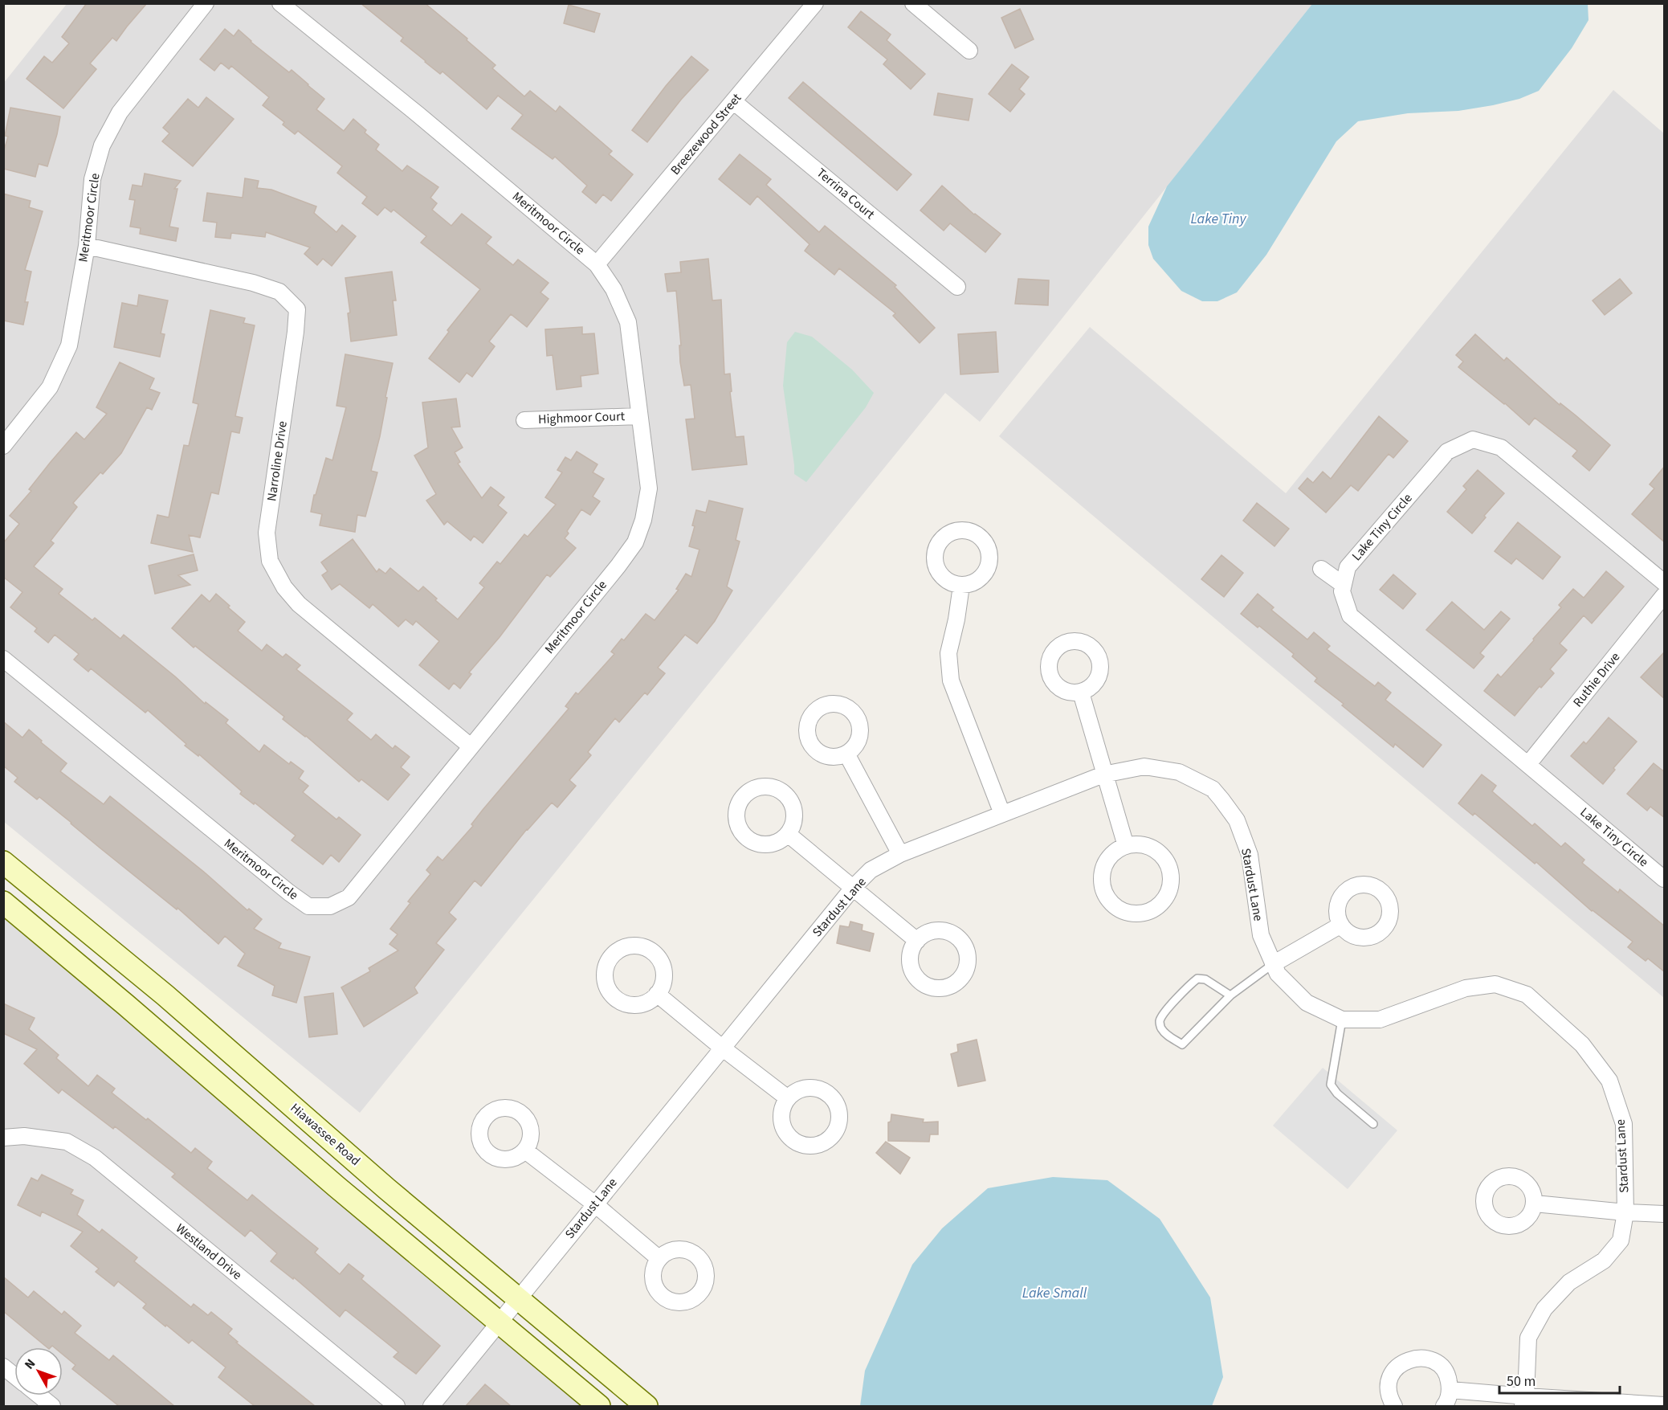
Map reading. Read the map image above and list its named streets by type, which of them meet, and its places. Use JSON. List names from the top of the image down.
{
  "streets": {
    "street": [
      "Breezewood Street",
      "Terrina Court",
      "Meritmoor Circle",
      "Highmoor Court",
      "Narroline Drive",
      "Lake Tiny Circle",
      "Ruthie Drive",
      "Stardust Lane",
      "Hiawassee Road",
      "Westland Drive"
    ]
  },
  "crossings": [
    ["Breezewood Street", "Terrina Court"],
    ["Breezewood Street", "Meritmoor Circle"],
    ["Meritmoor Circle", "Highmoor Court"],
    ["Meritmoor Circle", "Narroline Drive"],
    ["Lake Tiny Circle", "Ruthie Drive"],
    ["Stardust Lane", "Hiawassee Road"]
  ],
  "water": ["Lake Tiny", "Lake Small"],
  "scale_bar": "50 m",
  "north": "top left"
}
